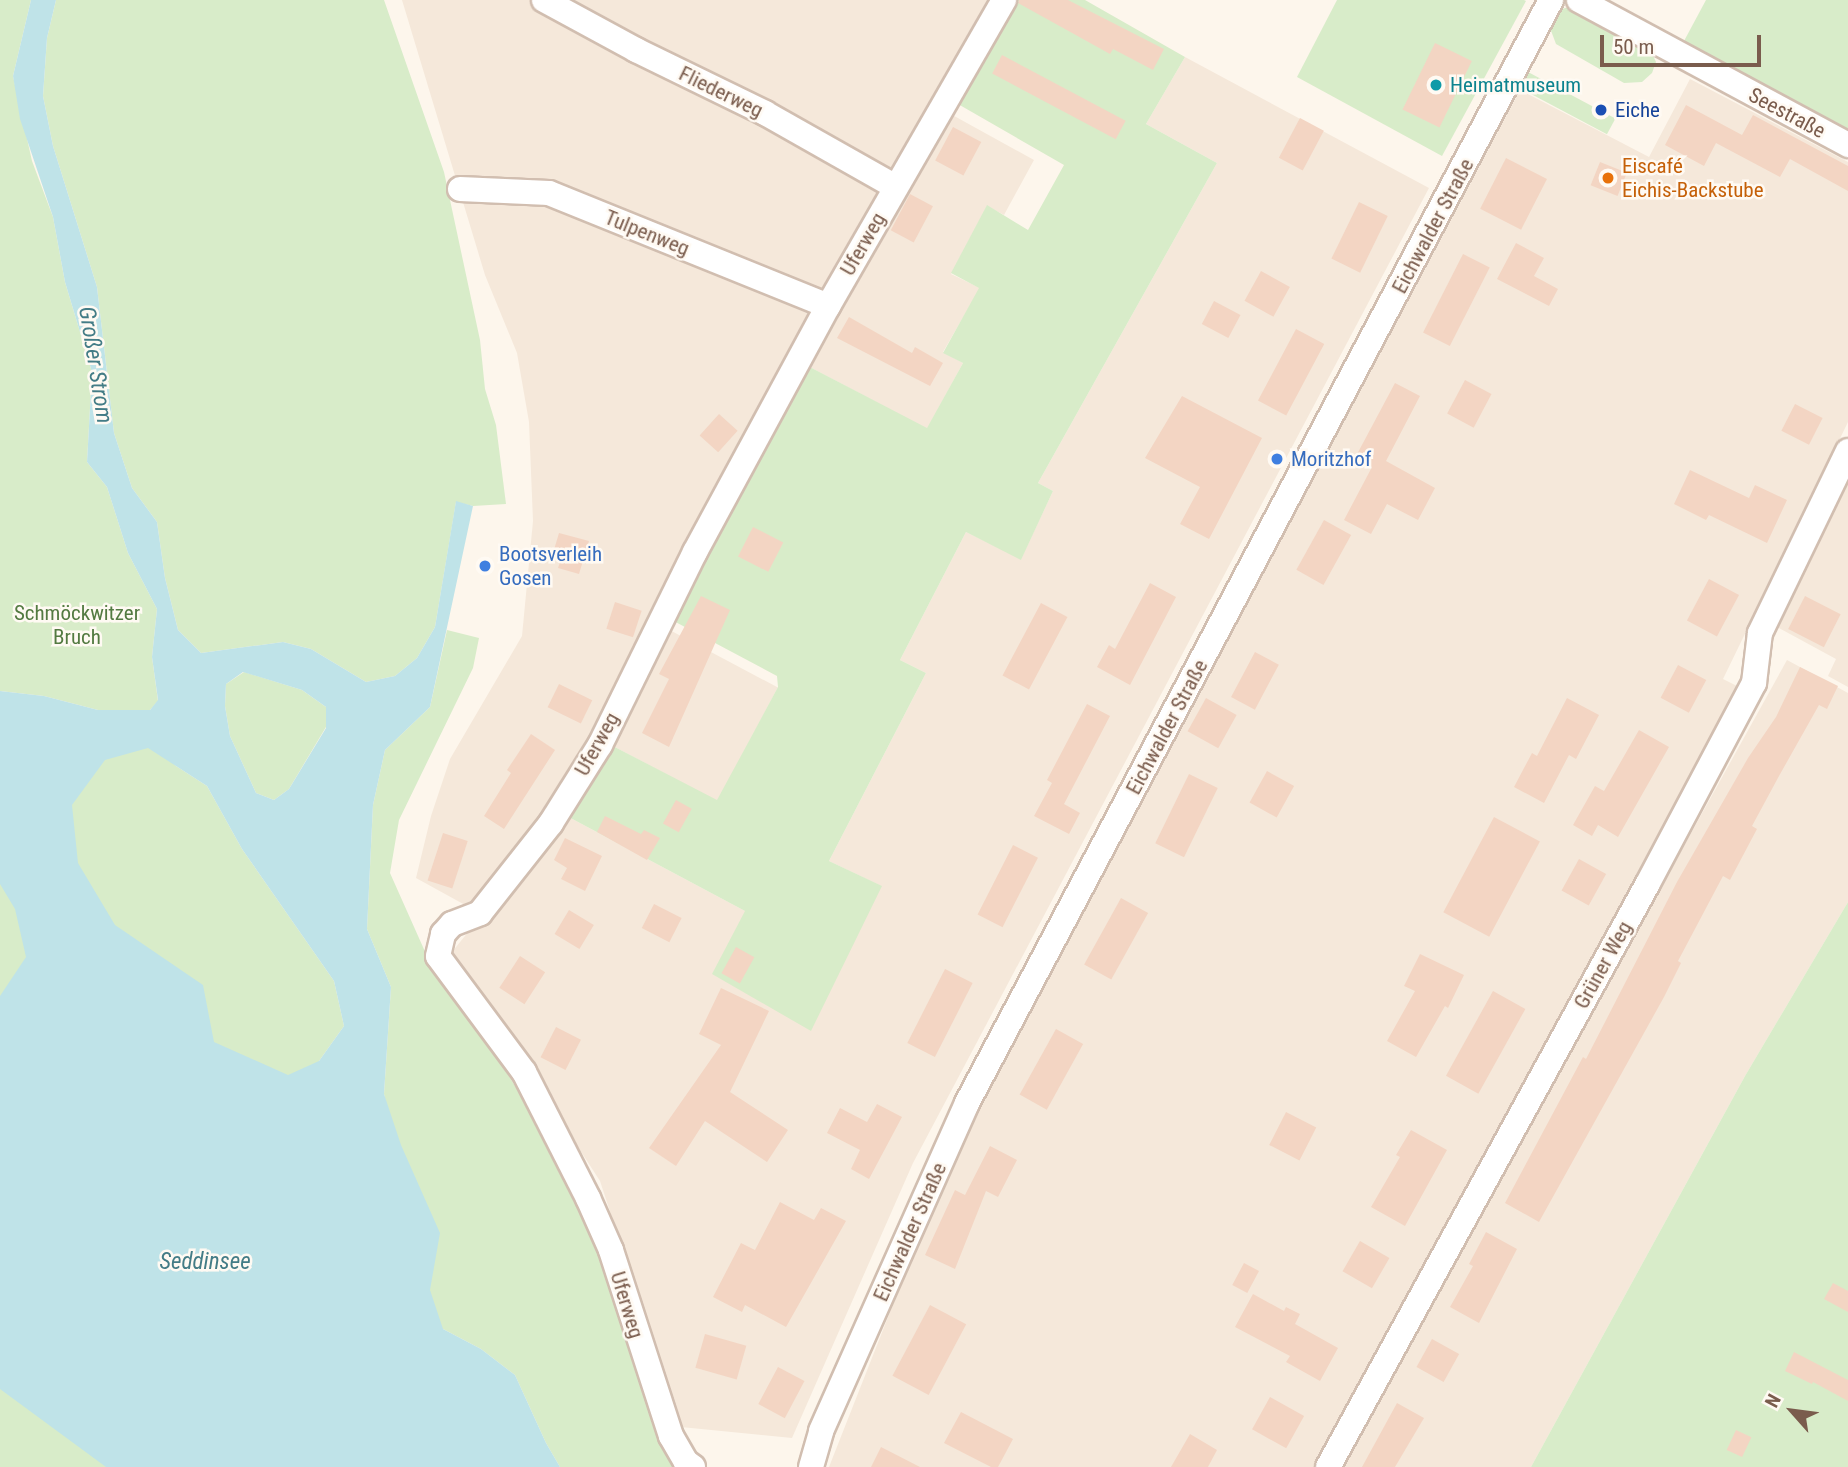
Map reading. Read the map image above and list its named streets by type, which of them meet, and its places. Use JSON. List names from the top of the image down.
{
  "streets": {
    "street": [
      "Fliederweg",
      "Seestraße",
      "Eichwalder Straße",
      "Tulpenweg",
      "Uferweg",
      "Grüner Weg"
    ]
  },
  "crossings": [
    ["Fliederweg", "Uferweg"],
    ["Tulpenweg", "Uferweg"]
  ],
  "water": ["Großer Strom", "Seddinsee"],
  "parks": ["Schmöckwitzer Bruch"],
  "places": [
    "Heimatmuseum",
    "Eiche",
    "Eiscafé Eichis-Backstube",
    "Moritzhof",
    "Bootsverleih Gosen"
  ],
  "scale_bar": "50 m",
  "north": "top left"
}
